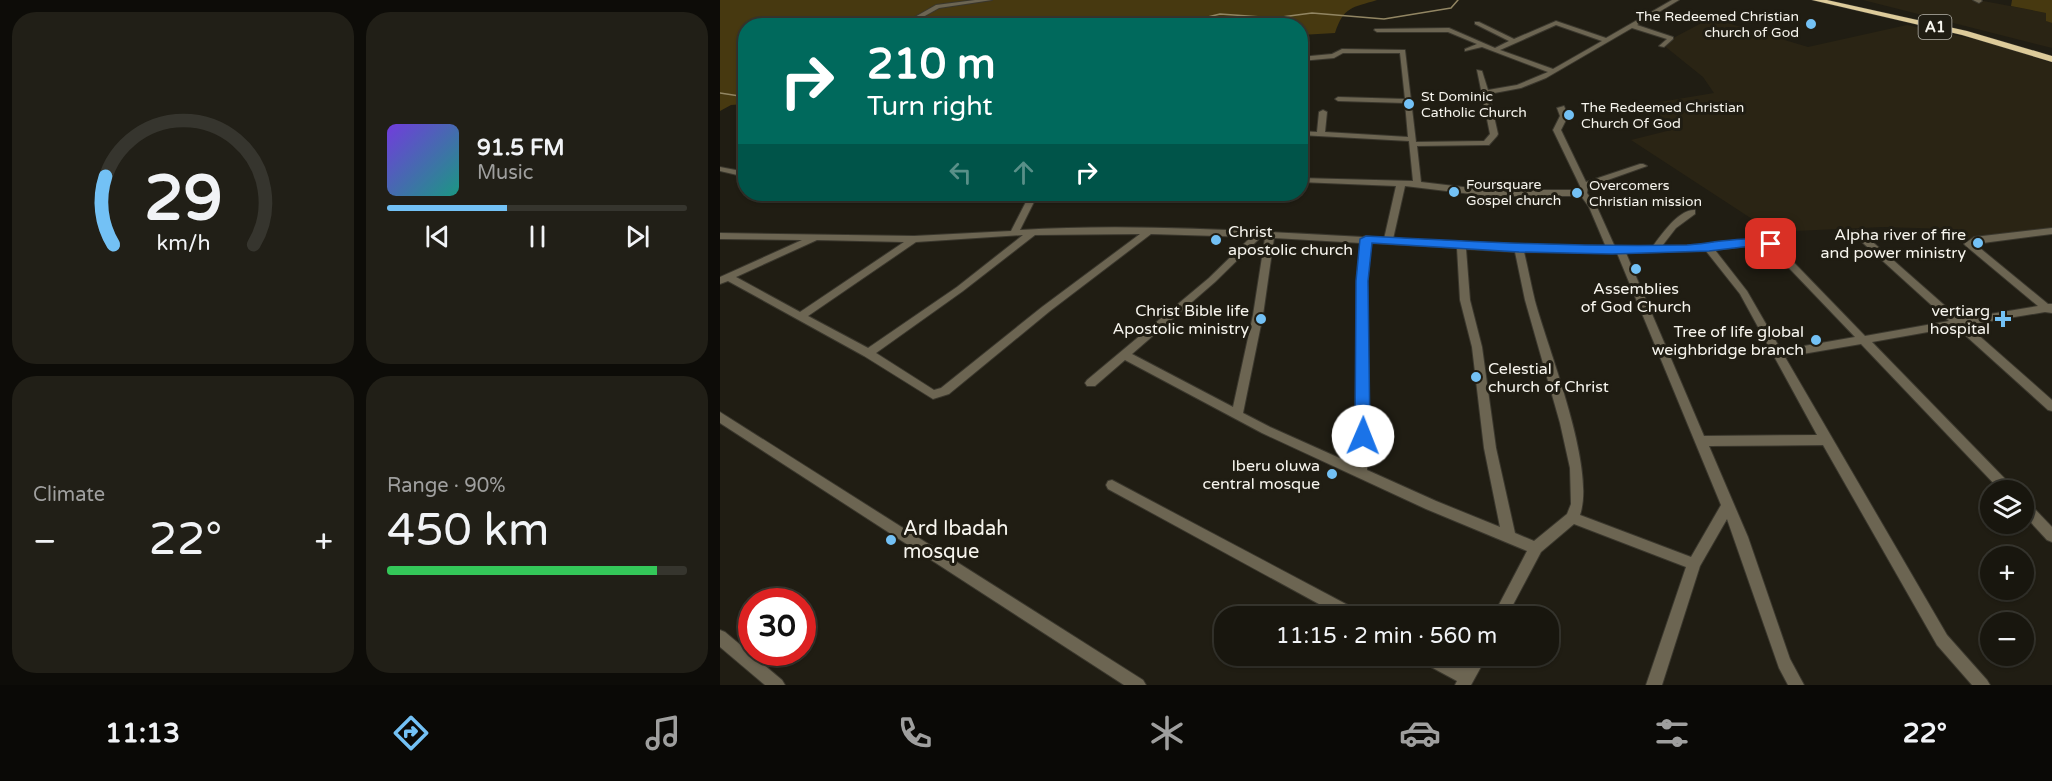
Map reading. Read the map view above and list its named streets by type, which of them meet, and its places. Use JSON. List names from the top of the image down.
{
  "streets": {
    "highway": ["A1"]
  },
  "places": {
    "other": [
      "The Redeemed Christian church of God",
      "St Dominic Catholic Church",
      "The Redeemed Christian Church Of God",
      "Foursquare Gospel church",
      "Overcomers Christian mission",
      "Christ apostolic church",
      "Alpha river of fire and power ministry",
      "Assemblies of God Church",
      "Christ Bible life Apostolic ministry",
      "Tree of life global weighbridge branch",
      "Celestial church of Christ",
      "Iberu oluwa central mosque",
      "Ard Ibadah mosque"
    ],
    "health": ["vertiarg hospital"]
  },
  "page": {
    "turn": ["210 m", "Turn right"],
    "song": ["91.5 FM", "Music"],
    "tile": [
      "Climate",
      ["Range · 90%", "450 km"]
    ],
    "map_buttons": ["+", "−"],
    "heat": ["−", "22°", "+"],
    "limit": "30",
    "trip": "11:15 · 2 min · 560 m",
    "tabs": ["11:13", "22°"],
    "gauge": ["29", "km/h"]
  }
}
